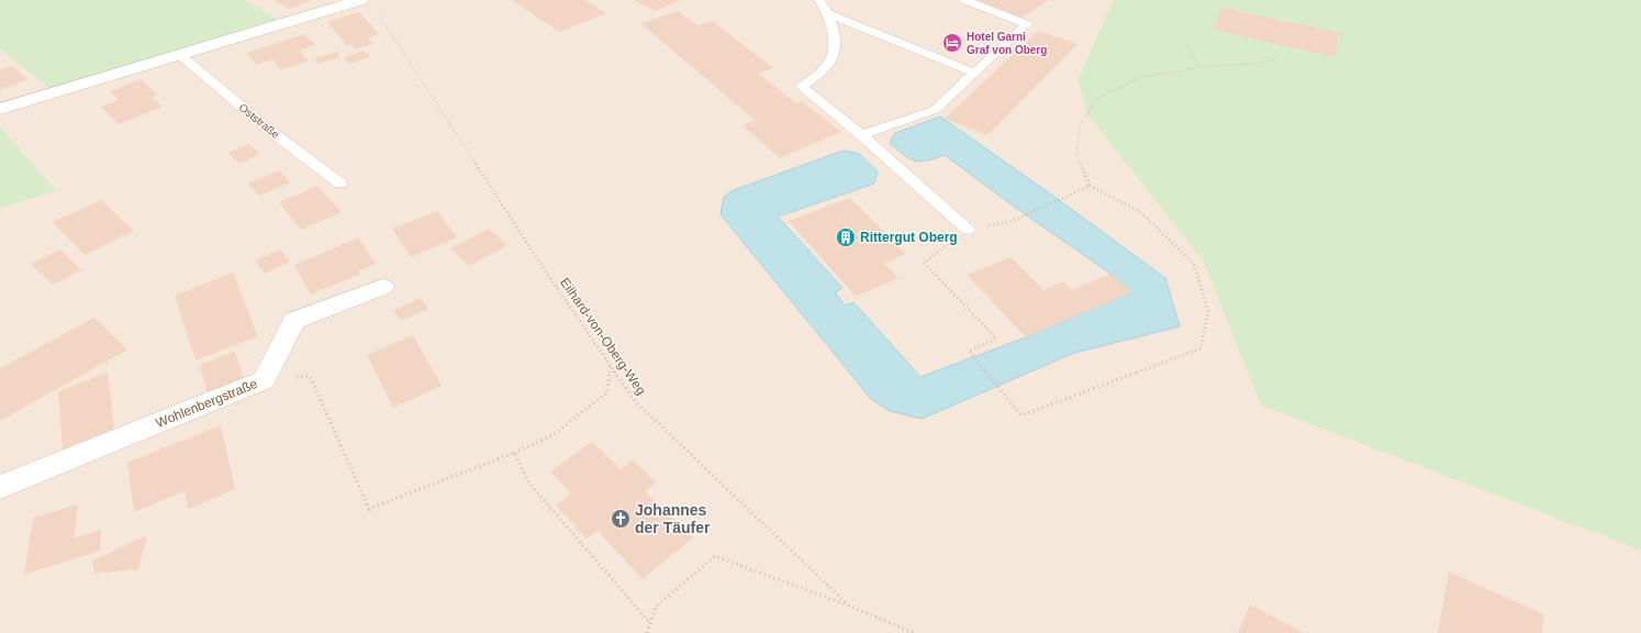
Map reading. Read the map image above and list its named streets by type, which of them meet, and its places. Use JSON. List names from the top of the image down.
{
  "streets": {
    "street": ["Wohlenbergstraße"],
    "lane": ["Oststraße"],
    "path": ["Eilhard-von-Oberg-Weg"]
  },
  "places": {
    "hotel": ["Hotel Garni Graf von Oberg"],
    "building": ["Rittergut Oberg"],
    "church": ["Johannes der Täufer"]
  }
}
